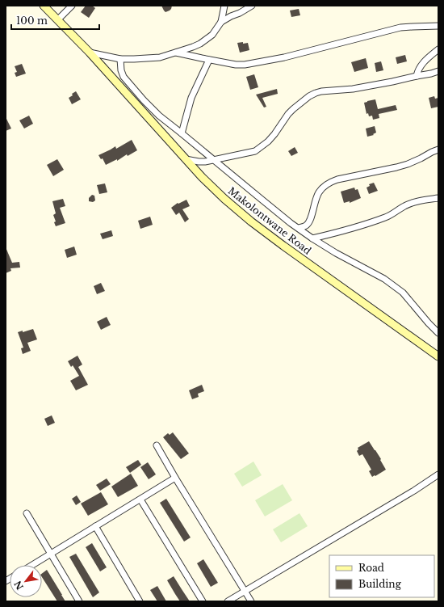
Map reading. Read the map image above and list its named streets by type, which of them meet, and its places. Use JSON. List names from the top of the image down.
{
  "streets": {
    "main road": ["Makolontwane Road"]
  },
  "legend": ["Road", "Building"],
  "scale_bar": "100 m",
  "north": "bottom left"
}
